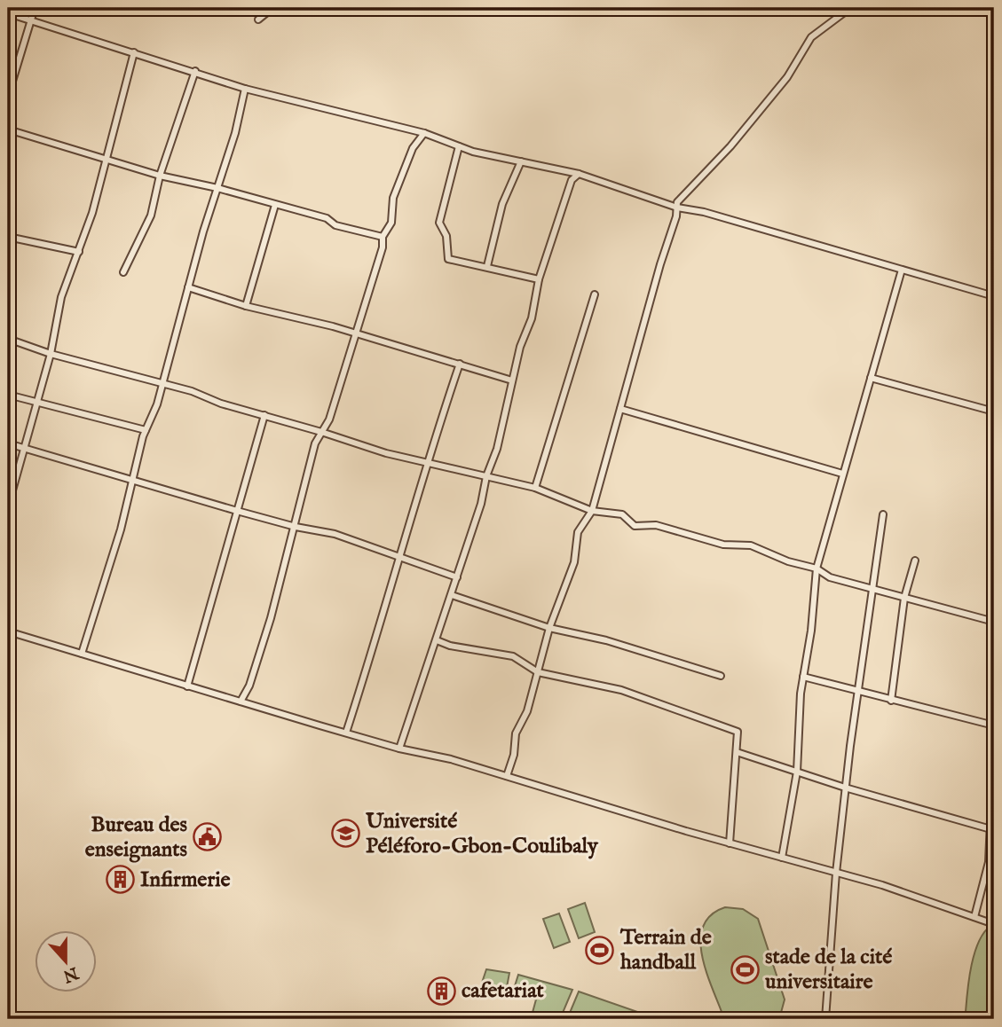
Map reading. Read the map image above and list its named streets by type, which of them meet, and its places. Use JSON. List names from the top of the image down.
{
  "places": {
    "school or university": ["Université Péléforo-Gbon-Coulibaly"],
    "public building": ["Bureau des enseignants"],
    "building": ["Infirmerie", "cafetariat"],
    "sports": ["Terrain de handball", "stade de la cité universitaire"]
  },
  "north": "bottom"
}
